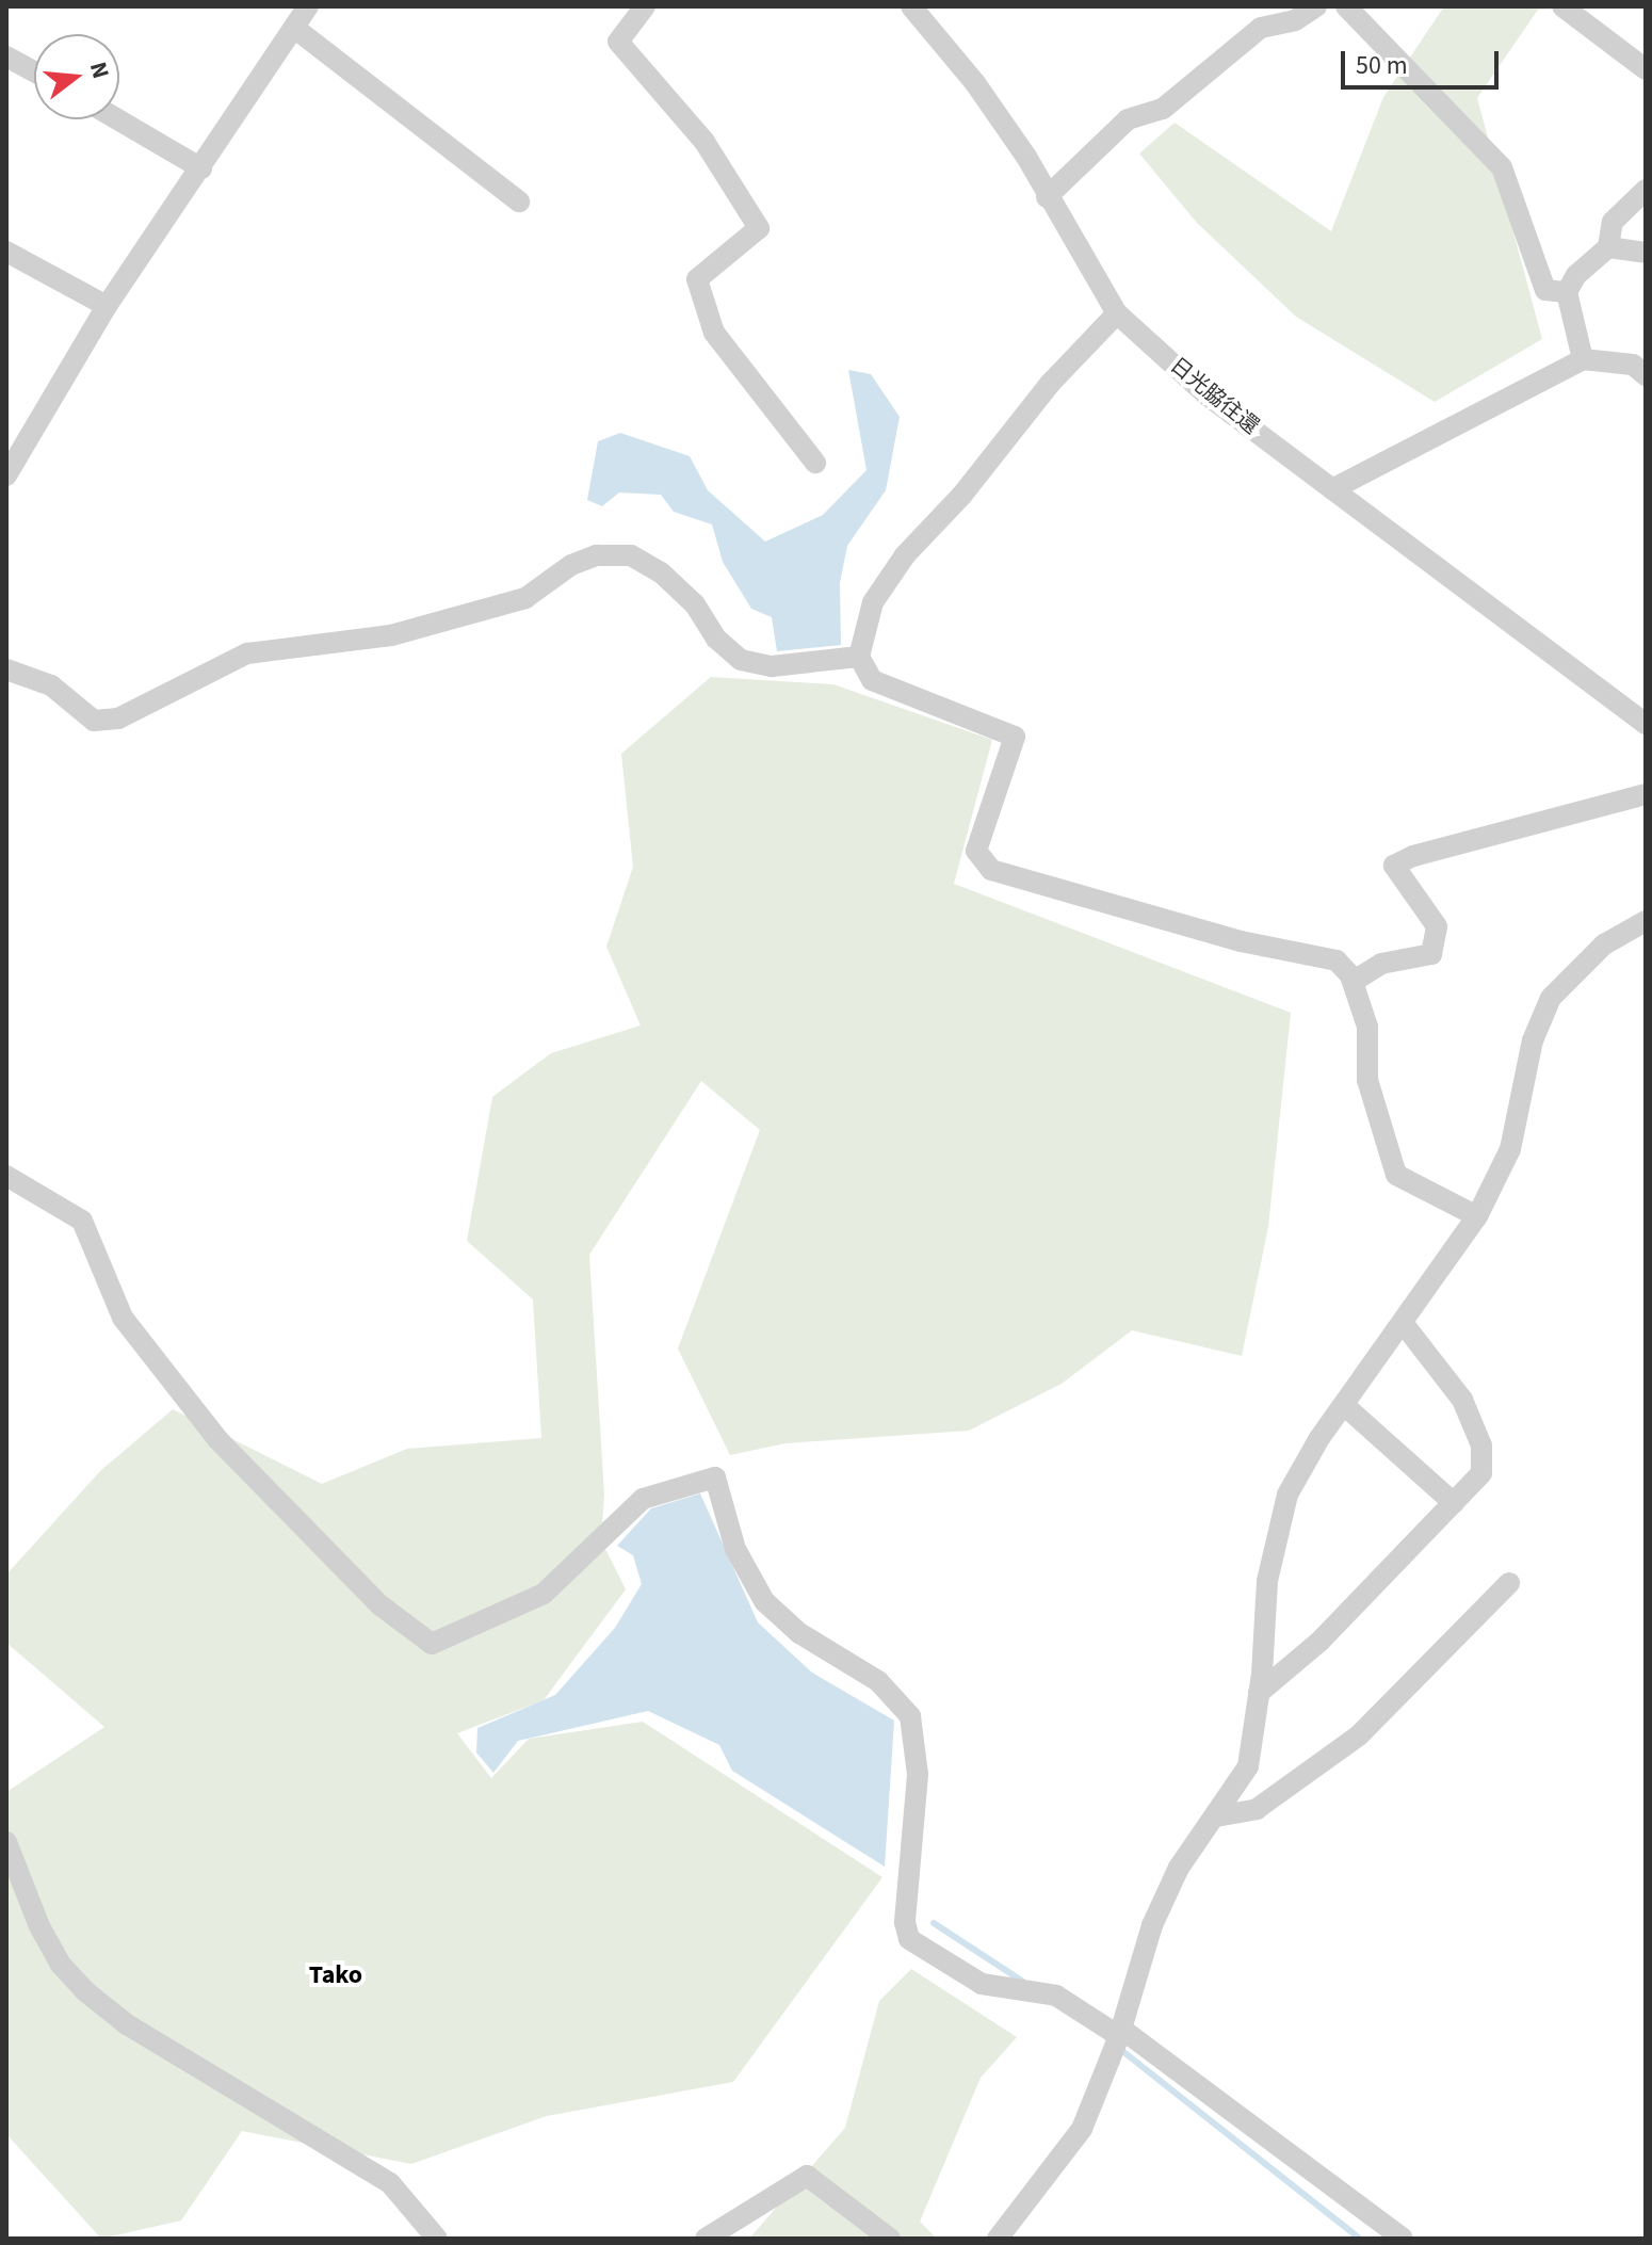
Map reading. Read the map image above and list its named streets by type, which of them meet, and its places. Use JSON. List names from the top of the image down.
{
  "streets": {
    "street": ["日光脇往還"]
  },
  "districts": ["Tako"],
  "scale_bar": "50 m",
  "north": "right"
}
